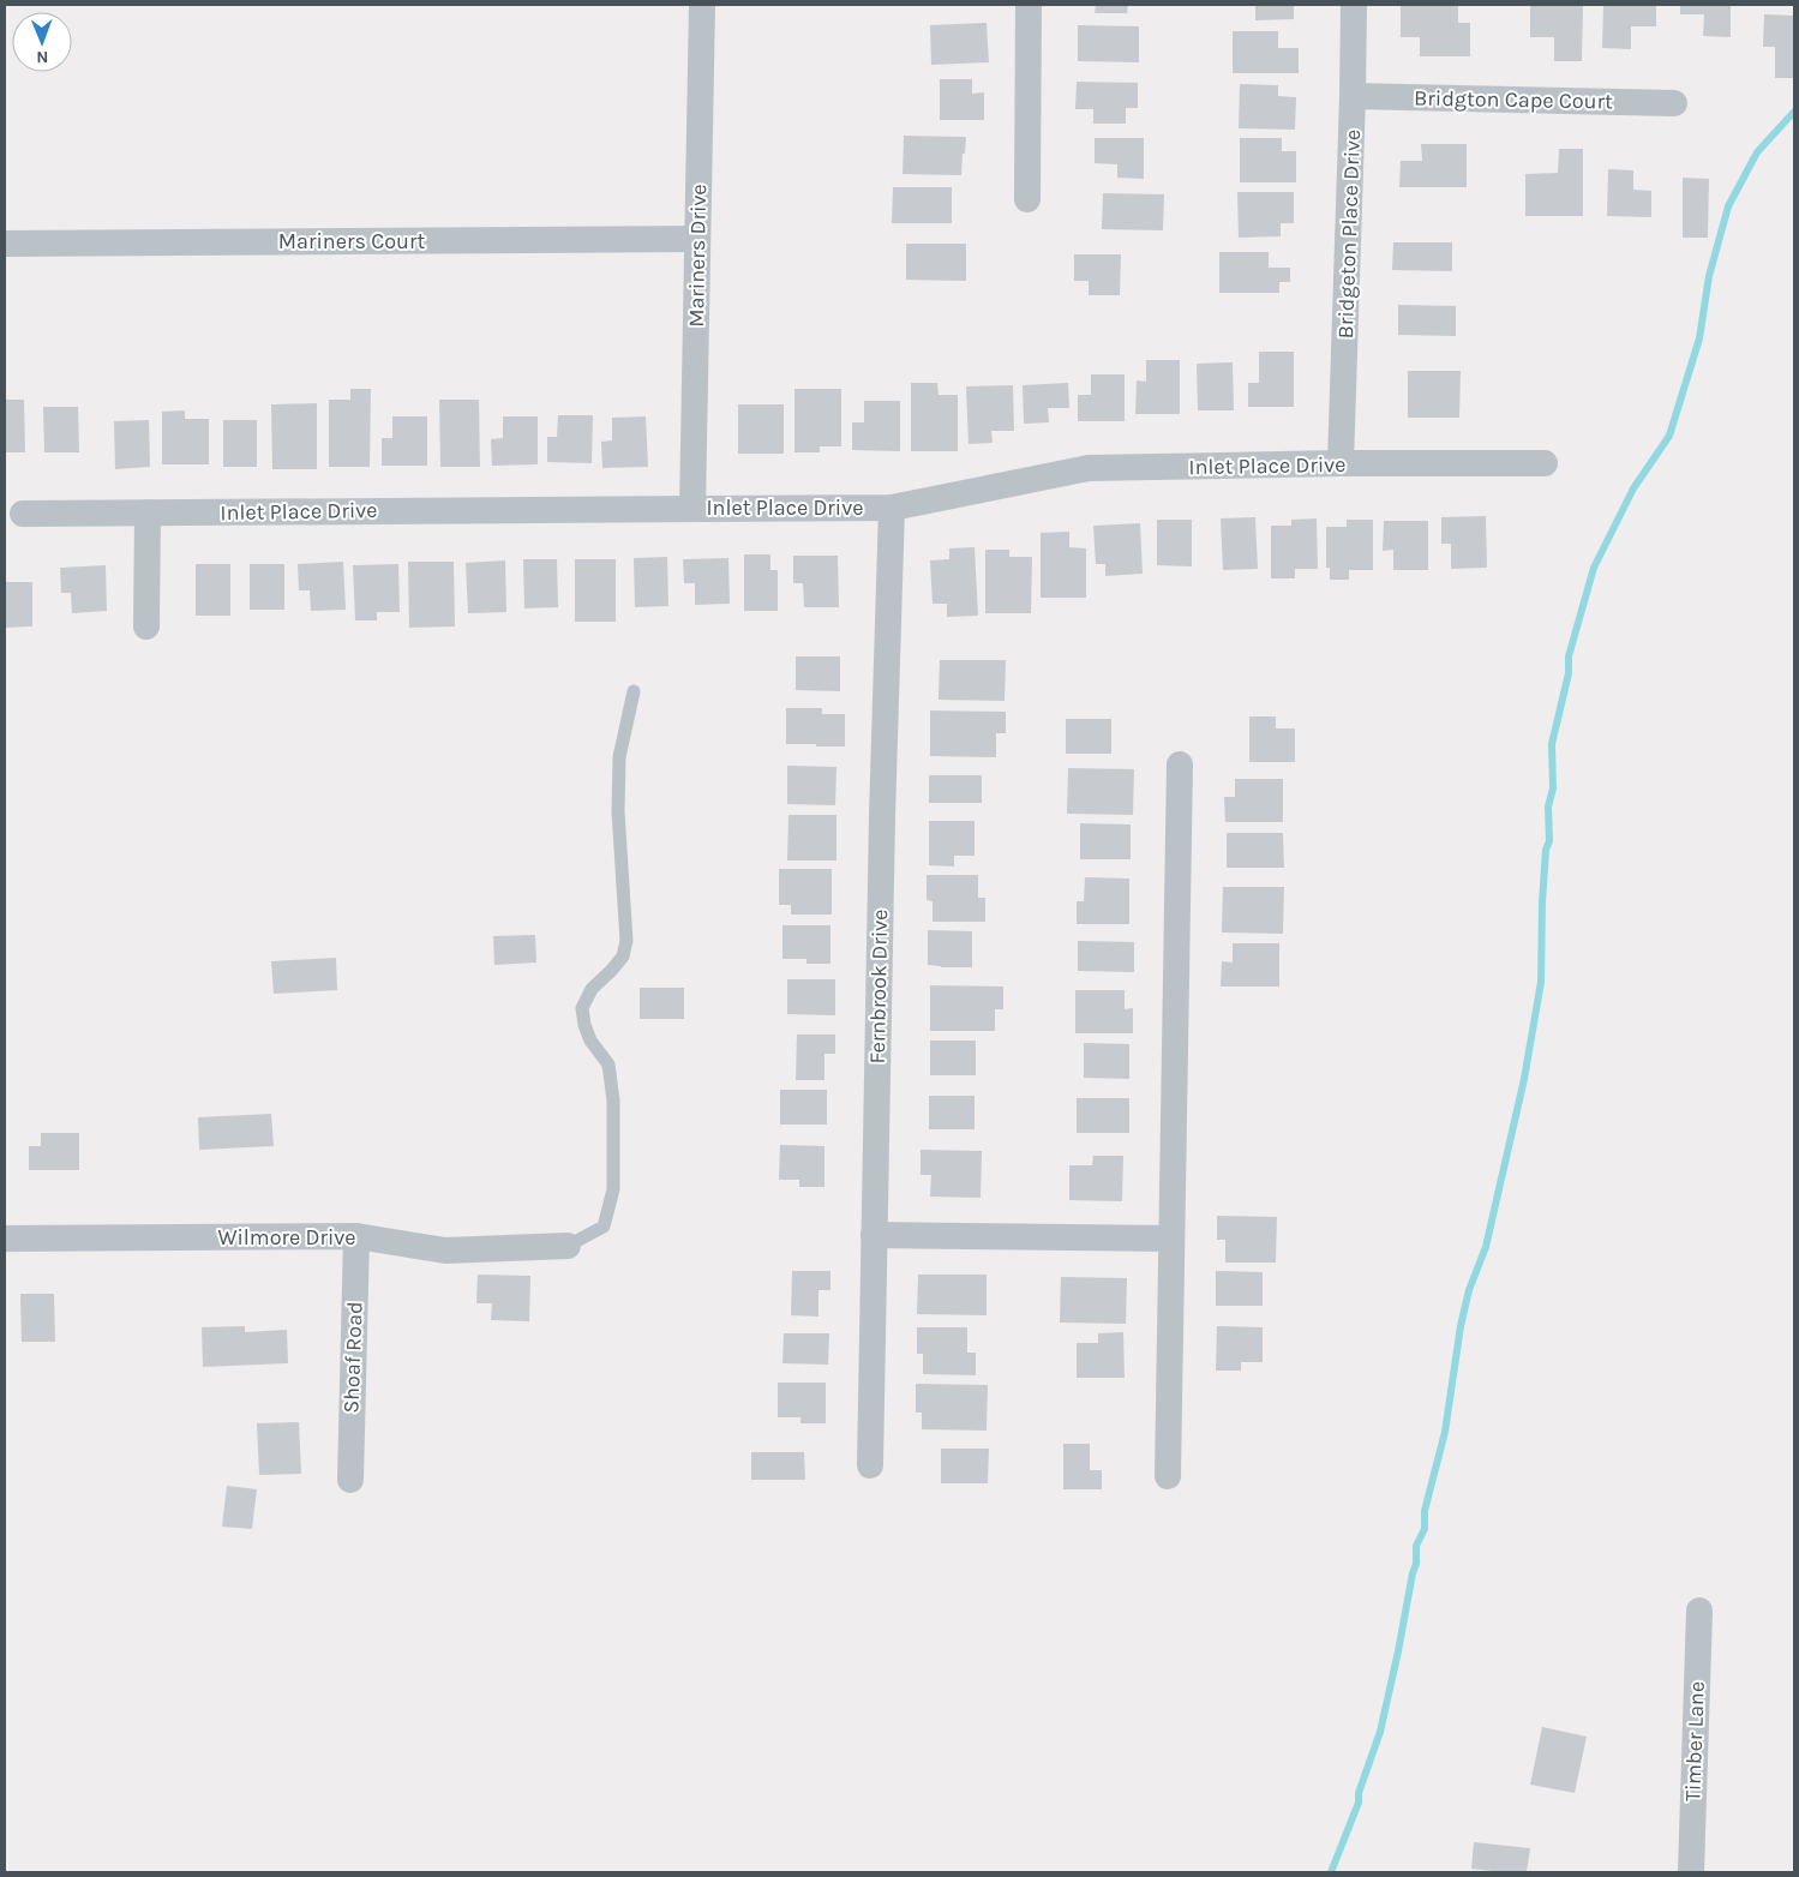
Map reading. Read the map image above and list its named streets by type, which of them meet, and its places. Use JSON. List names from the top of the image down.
{
  "streets": {
    "street": [
      "Bridgton Cape Court",
      "Bridgeton Place Drive",
      "Mariners Court",
      "Mariners Drive",
      "Inlet Place Drive",
      "Fernbrook Drive",
      "Wilmore Drive",
      "Shoaf Road",
      "Timber Lane"
    ]
  },
  "crossings": [
    ["Bridgton Cape Court", "Bridgeton Place Drive"],
    ["Bridgeton Place Drive", "Inlet Place Drive"],
    ["Mariners Court", "Mariners Drive"],
    ["Mariners Drive", "Inlet Place Drive"],
    ["Inlet Place Drive", "Fernbrook Drive"],
    ["Wilmore Drive", "Shoaf Road"]
  ],
  "north": "bottom"
}
